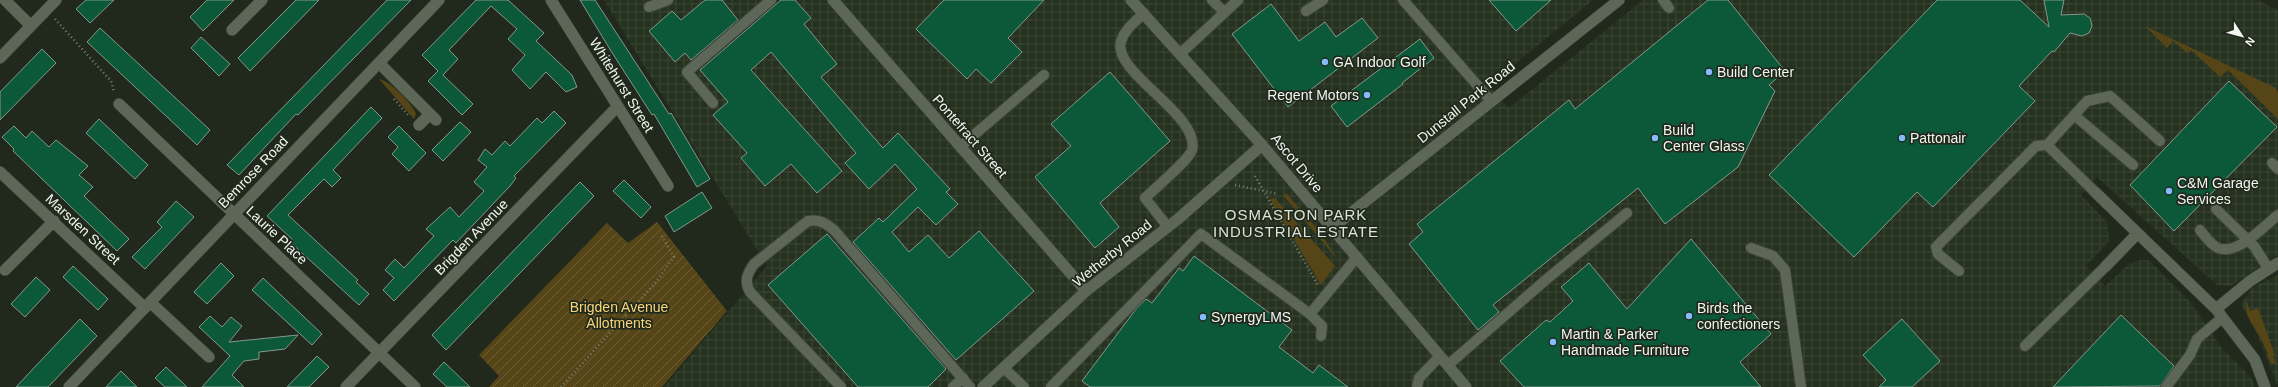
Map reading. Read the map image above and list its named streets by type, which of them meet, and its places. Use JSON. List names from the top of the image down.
{
  "streets": {
    "street": [
      "Whitehurst Street",
      "Dunstall Park Road",
      "Pontefract Street",
      "Ascot Drive",
      "Bemrose Road",
      "Marsden Street",
      "Laurie Place",
      "Brigden Avenue",
      "Wetherby Road"
    ]
  },
  "crossings": [
    ["Whitehurst Street", "Brigden Avenue"],
    ["Dunstall Park Road", "Ascot Drive"],
    ["Pontefract Street", "Wetherby Road"],
    ["Ascot Drive", "Wetherby Road"],
    ["Bemrose Road", "Marsden Street"],
    ["Bemrose Road", "Laurie Place"],
    ["Laurie Place", "Brigden Avenue"]
  ],
  "districts": ["OSMASTON PARK INDUSTRIAL ESTATE"],
  "parks": ["Brigden Avenue Allotments"],
  "places": [
    "GA Indoor Golf",
    "Build Center",
    "Regent Motors",
    "Build Center Glass",
    "Pattonair",
    "C&M Garage Services",
    "Birds the confectioners",
    "SynergyLMS",
    "Martin & Parker Handmade Furniture"
  ],
  "north": "bottom right"
}
